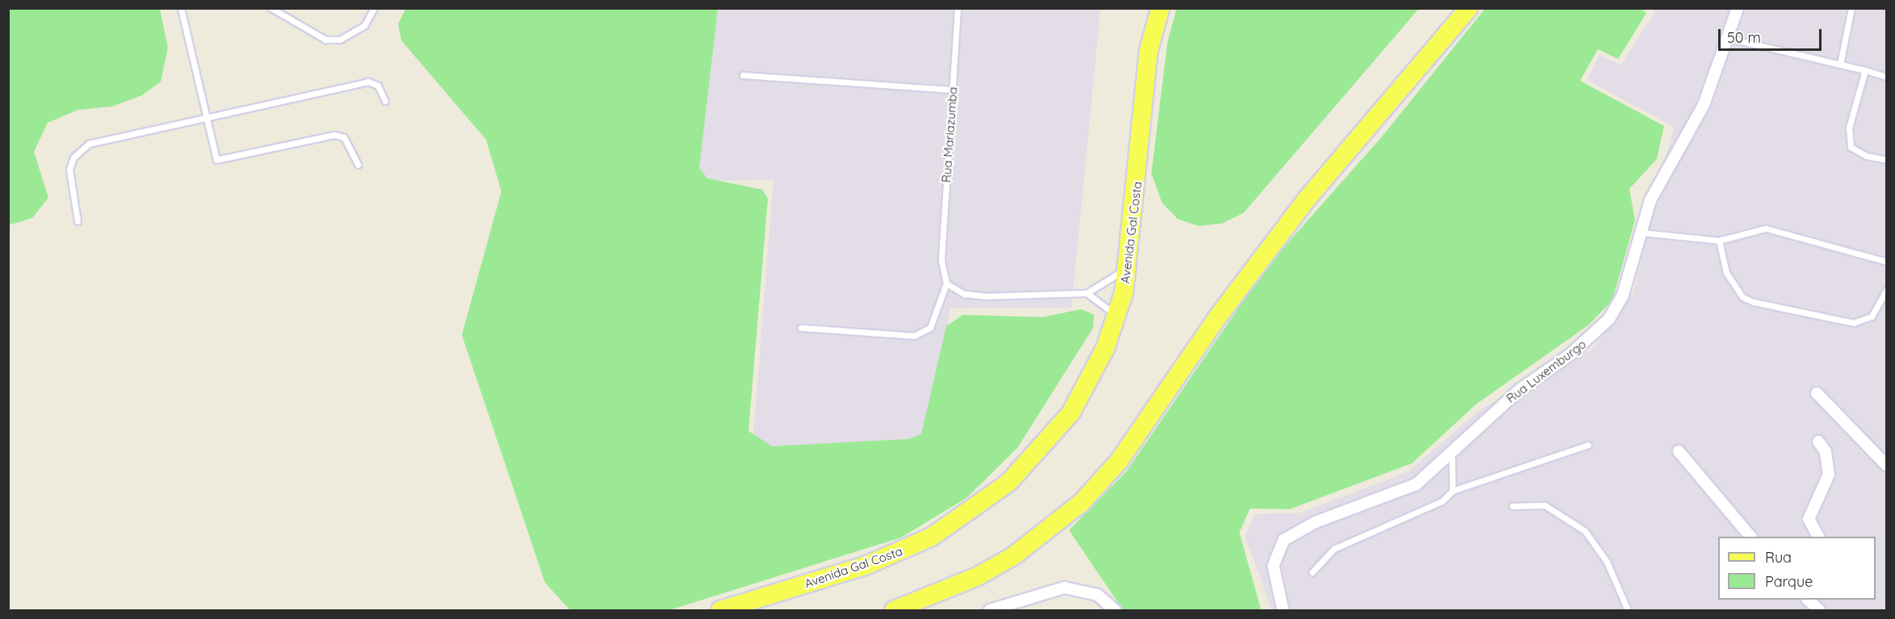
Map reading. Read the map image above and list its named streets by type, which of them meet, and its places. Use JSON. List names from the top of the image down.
{
  "streets": {
    "main road": ["Avenida Gal Costa"],
    "street": ["Rua Luxemburgo"],
    "lane": ["Rua Mariazumba"]
  },
  "legend": ["Rua", "Parque"],
  "scale_bar": "50 m"
}
